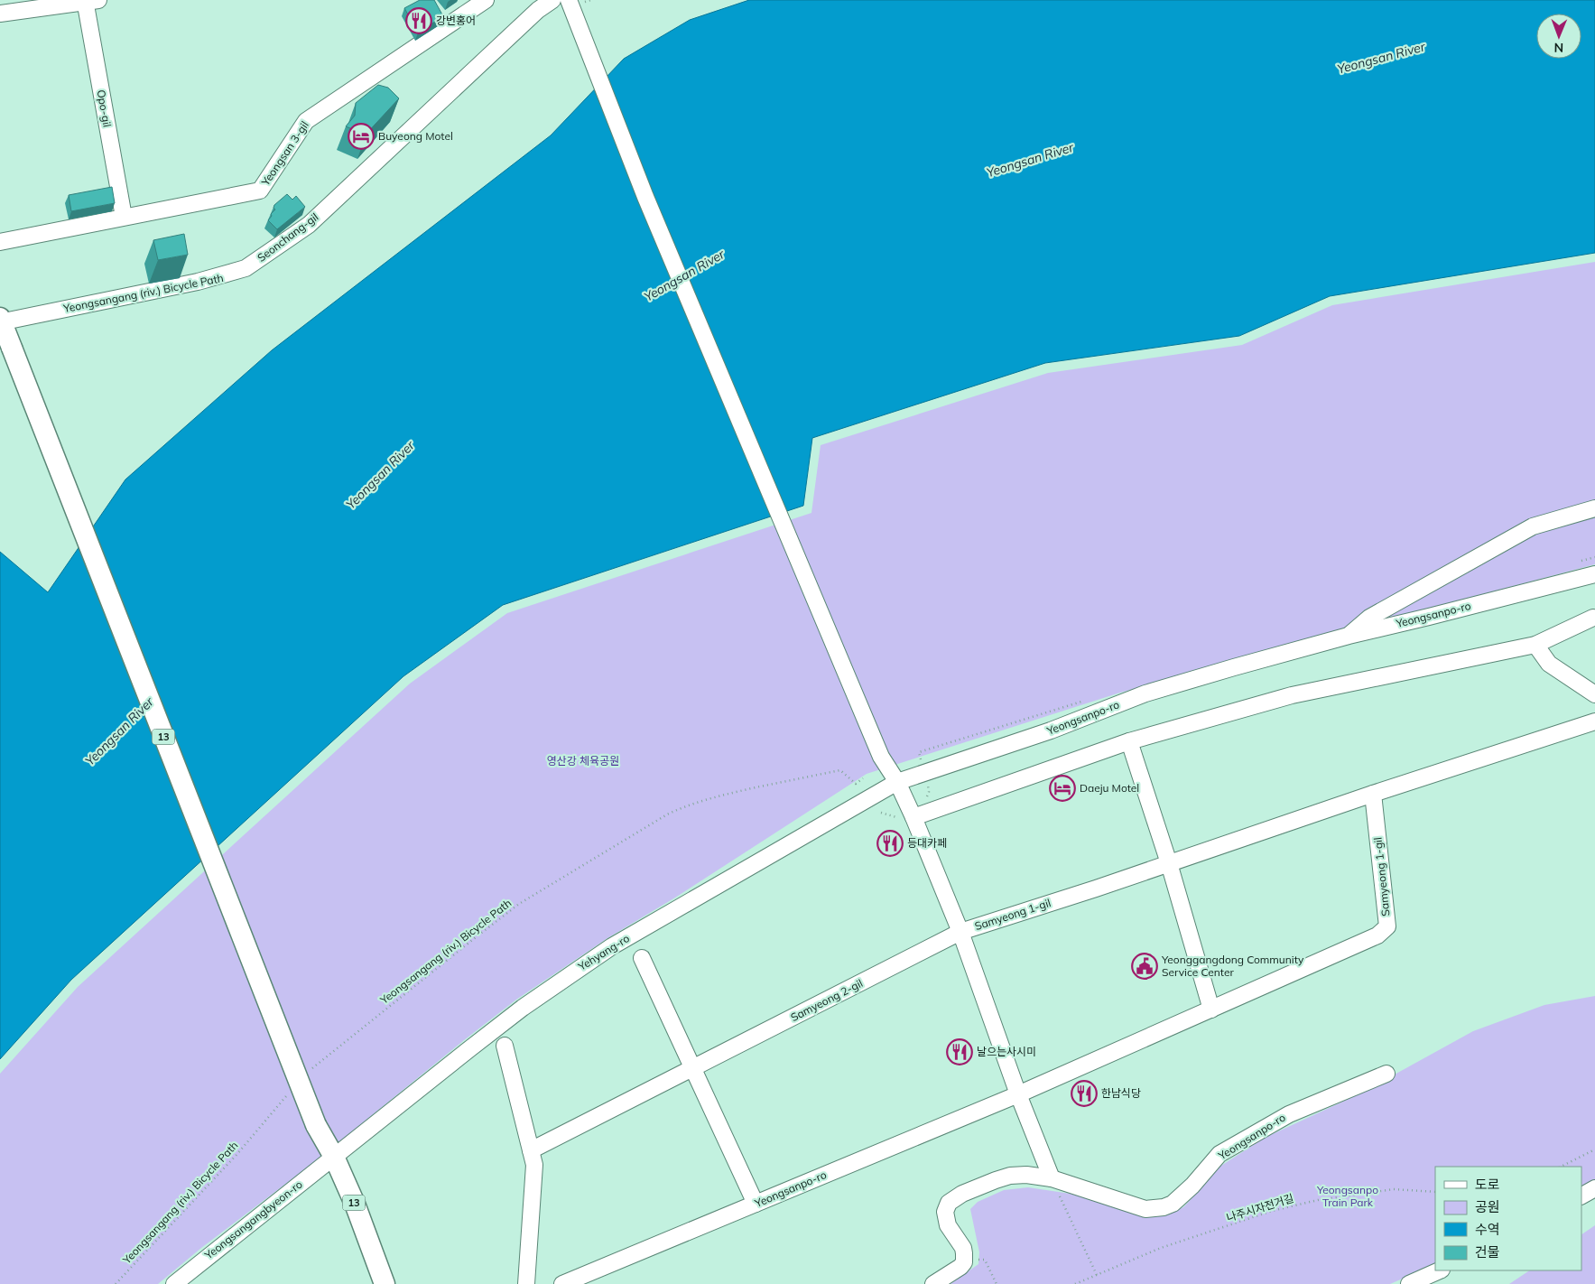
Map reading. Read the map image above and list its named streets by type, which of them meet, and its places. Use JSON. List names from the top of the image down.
{
  "streets": {
    "main road": ["13"],
    "street": [
      "Opo-gil",
      "Yeongsan 3-gil",
      "Seonchang-gil",
      "Yeongsanpo-ro",
      "Samyeong 1-gil",
      "Yehyang-ro",
      "Samyeong 2-gil",
      "Yeongsangangbyeon-ro"
    ],
    "path": ["Yeongsangang (riv.) Bicycle Path", "나주시자전거길"]
  },
  "crossings": [
    ["Opo-gil", "Yeongsan 3-gil"],
    ["Seonchang-gil", "13"],
    ["Yeongsanpo-ro", "Samyeong 1-gil"],
    ["Yeongsanpo-ro", "Yehyang-ro"],
    ["13", "Yehyang-ro"],
    ["13", "Yeongsangangbyeon-ro"],
    ["Samyeong 1-gil", "Samyeong 2-gil"],
    ["Yehyang-ro", "Yeongsangangbyeon-ro"]
  ],
  "water": ["Yeongsan River"],
  "parks": ["영산강 체육공원", "Yeongsanpo Train Park"],
  "places": {
    "restaurant": [
      "강변홍어",
      "등대카페",
      "날으는사시미",
      "한남식당"
    ],
    "hotel": ["Buyeong Motel", "Daeju Motel"],
    "public building": ["Yeonggangdong Community Service Center"]
  },
  "legend": [
    "도로",
    "공원",
    "수역",
    "건물"
  ],
  "north": "bottom"
}
